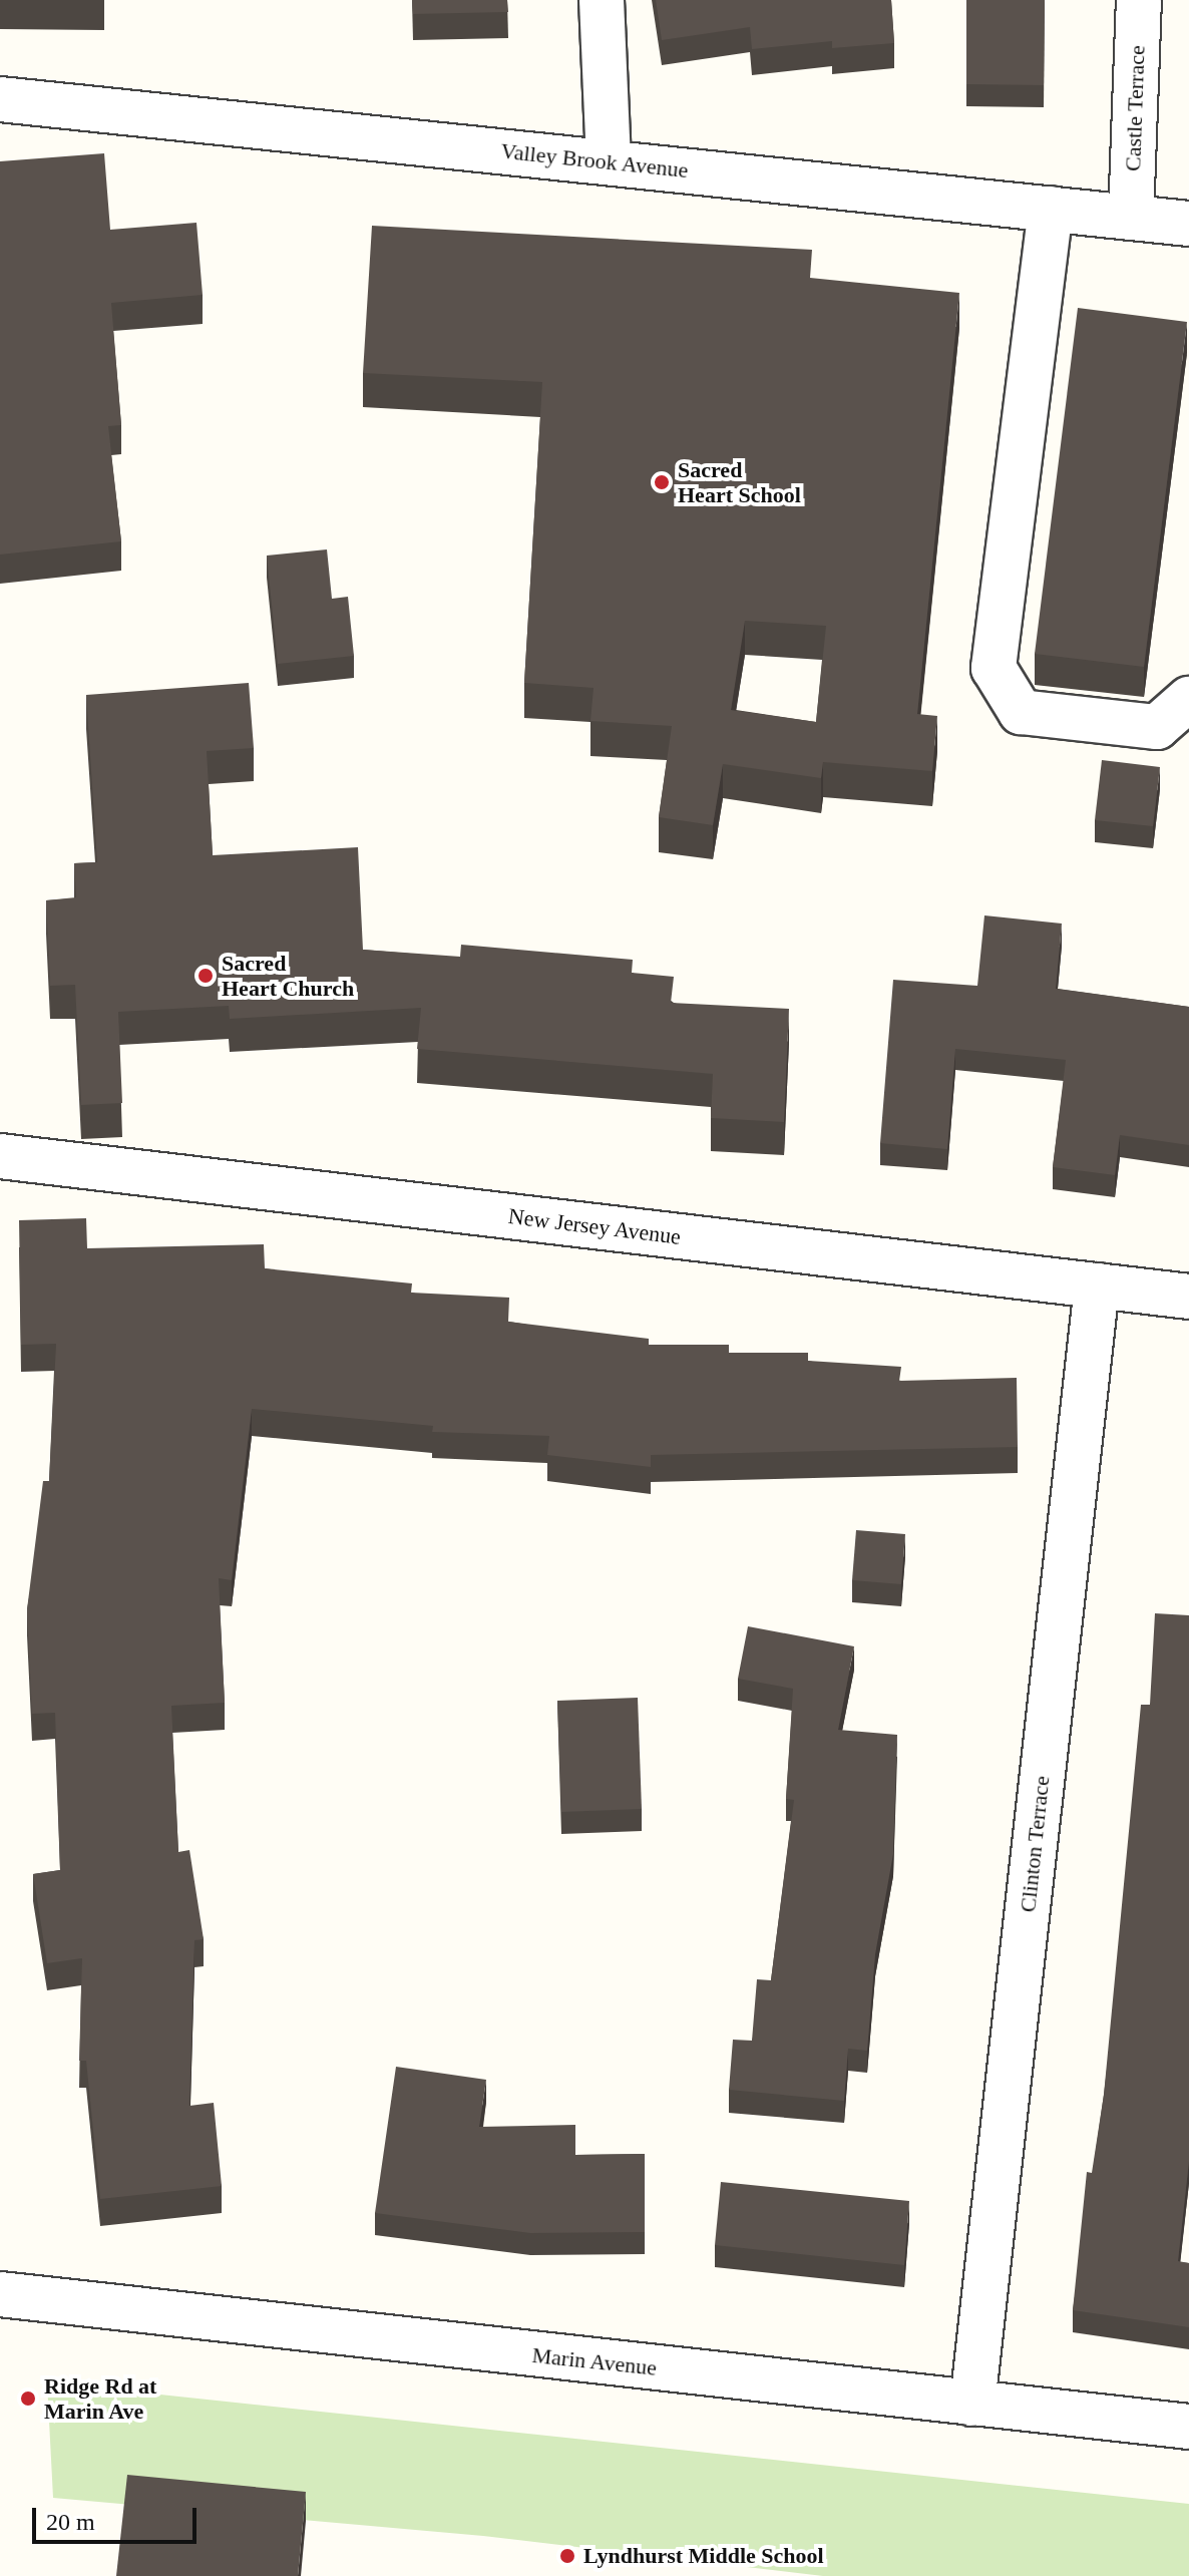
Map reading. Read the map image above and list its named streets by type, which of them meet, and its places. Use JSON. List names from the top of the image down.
{
  "streets": {
    "street": [
      "Castle Terrace",
      "Valley Brook Avenue",
      "New Jersey Avenue",
      "Clinton Terrace",
      "Marin Avenue"
    ]
  },
  "crossings": [
    ["Castle Terrace", "Valley Brook Avenue"],
    ["New Jersey Avenue", "Clinton Terrace"],
    ["Clinton Terrace", "Marin Avenue"]
  ],
  "places": [
    "Sacred Heart School",
    "Sacred Heart Church",
    "Ridge Rd at Marin Ave",
    "Lyndhurst Middle School"
  ],
  "scale_bar": "20 m"
}
